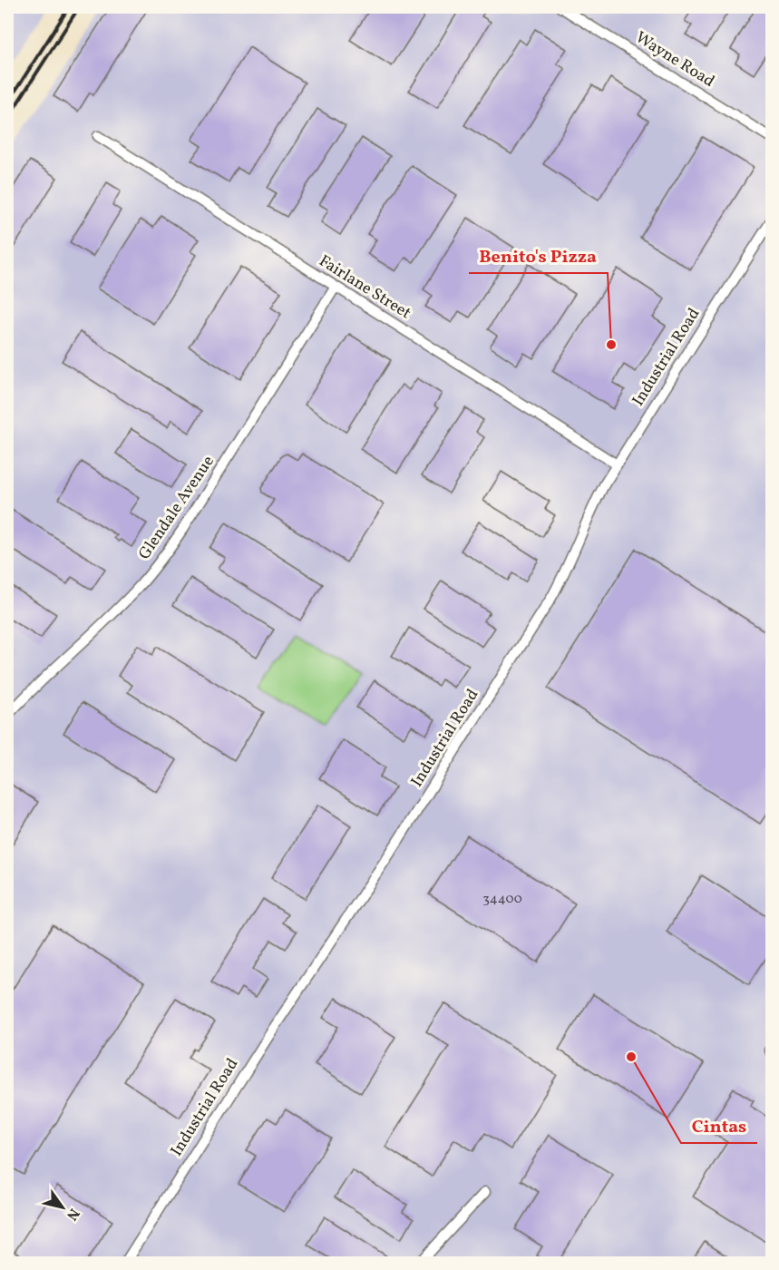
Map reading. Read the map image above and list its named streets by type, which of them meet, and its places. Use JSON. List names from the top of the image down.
{
  "streets": {
    "street": [
      "Wayne Road",
      "Fairlane Street",
      "Industrial Road",
      "Glendale Avenue"
    ]
  },
  "crossings": [
    ["Fairlane Street", "Industrial Road"],
    ["Fairlane Street", "Glendale Avenue"]
  ],
  "places": ["Benito's Pizza", "Cintas"],
  "house_numbers": ["34400"],
  "north": "bottom right"
}
